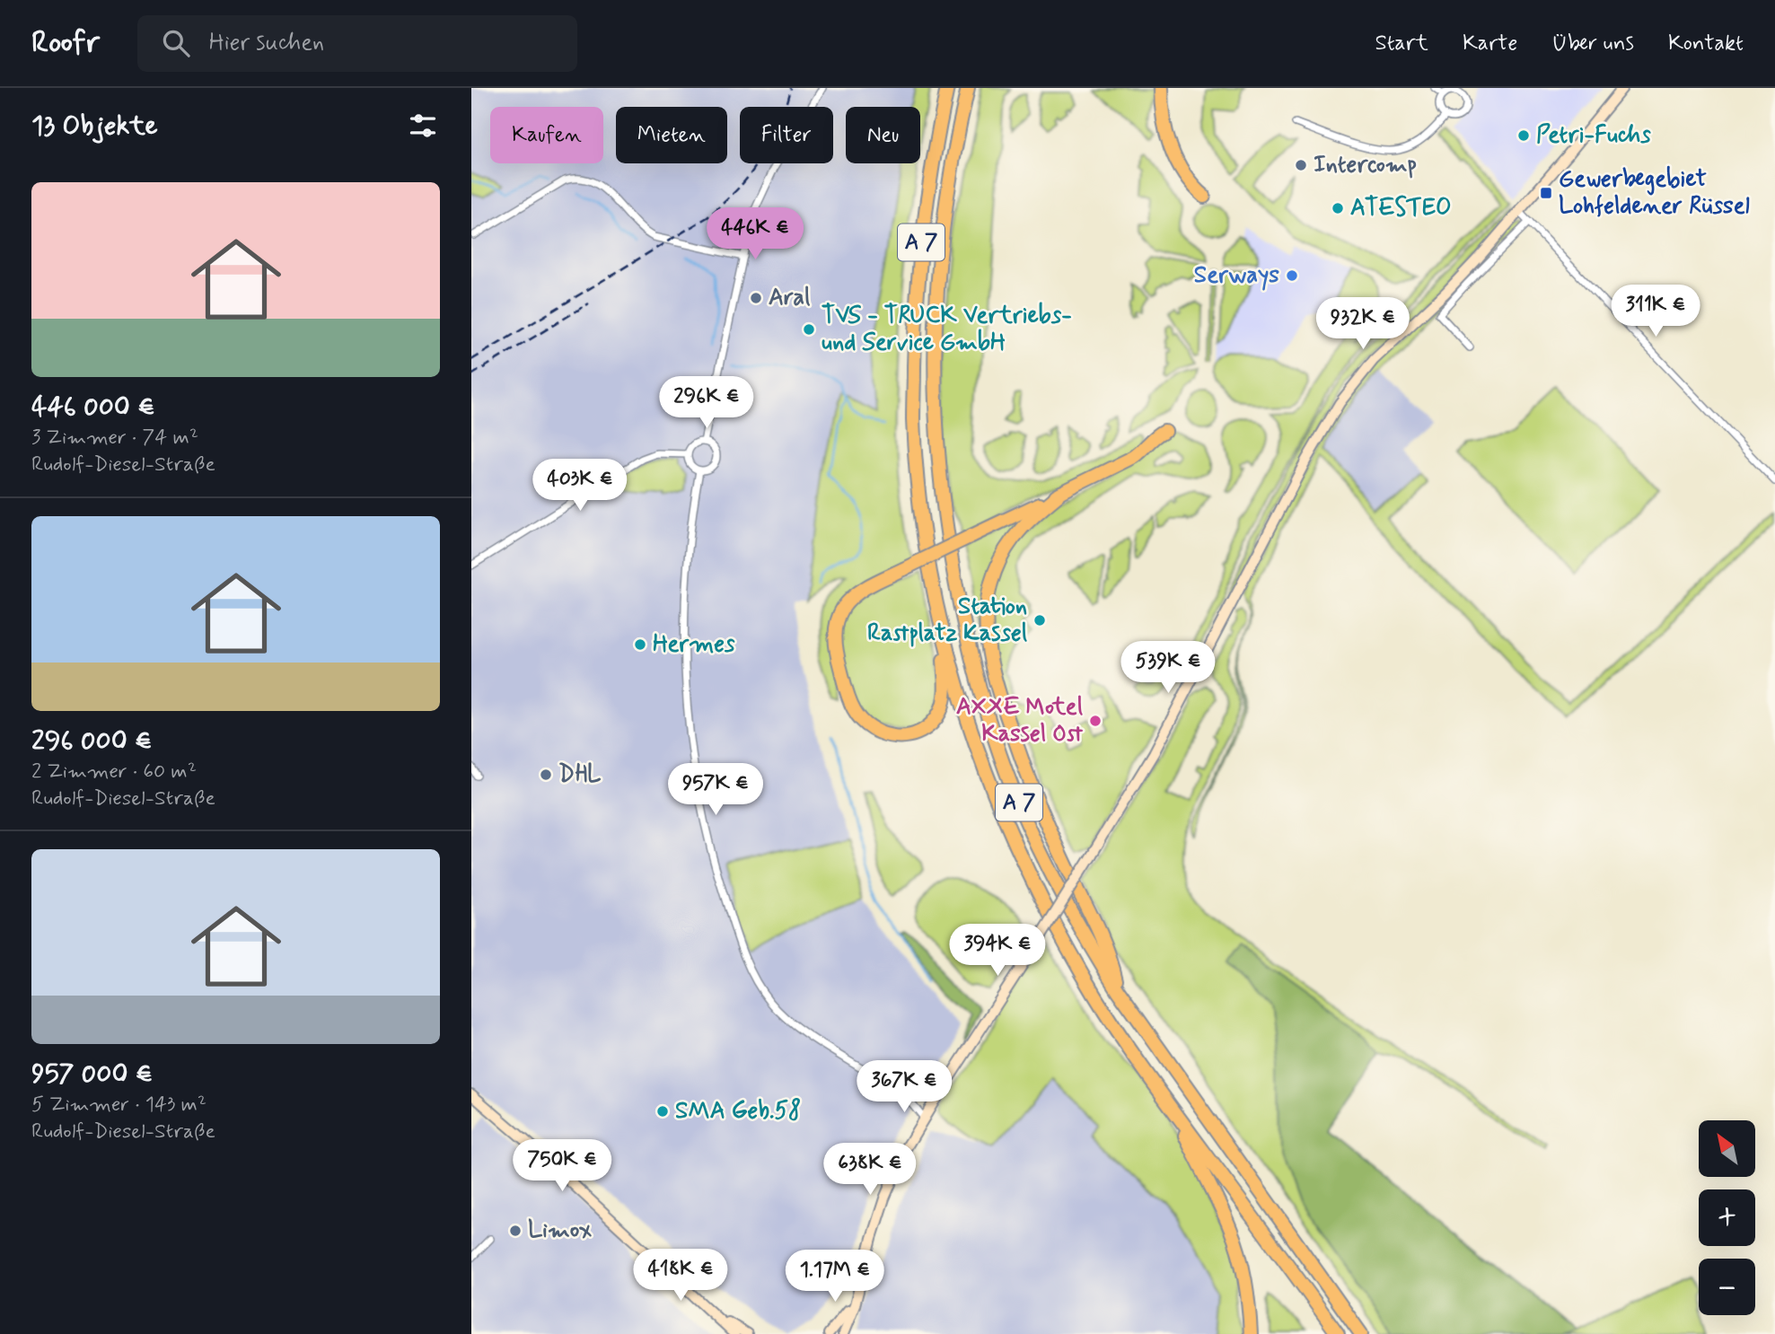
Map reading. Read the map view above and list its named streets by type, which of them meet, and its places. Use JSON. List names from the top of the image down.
{
  "streets": {
    "highway": ["A 7"]
  },
  "places": {
    "other": [
      "Petri-Fuchs",
      "Intercomp",
      "ATESTEO",
      "Serways",
      "Aral",
      "TVS - TRUCK Vertriebs- und Service GmbH",
      "Station Rastplatz Kassel",
      "Hermes",
      "AXXE Motel Kassel Ost",
      "DHL",
      "SMA Geb.58",
      "Limox"
    ],
    "transit": ["Gewerbegebiet Lohfeldener Rüssel"]
  },
  "north": "top left",
  "page": {
    "header": "Roofr",
    "search": "Hier suchen",
    "nav": [
      "Start",
      "Karte",
      "Über uns",
      "Kontakt"
    ],
    "heading": "13 Objekte",
    "chip": [
      "Kaufen",
      "Mieten",
      "Filter",
      "Neu"
    ],
    "list": [
      {
        "name": "446 000 €",
        "note": "3 Zimmer · 74 m² · Rudolf-Diesel-Straße"
      },
      {
        "name": "296 000 €",
        "note": "2 Zimmer · 60 m² · Rudolf-Diesel-Straße"
      },
      {
        "name": "957 000 €",
        "note": "5 Zimmer · 143 m² · Rudolf-Diesel-Straße"
      }
    ],
    "price": [
      "446K €",
      "311K €",
      "932K €",
      "296K €",
      "403K €",
      "539K €",
      "957K €",
      "394K €",
      "367K €",
      "750K €",
      "638K €",
      "418K €",
      "1.17M €"
    ],
    "map_buttons": ["+", "−"]
  }
}
